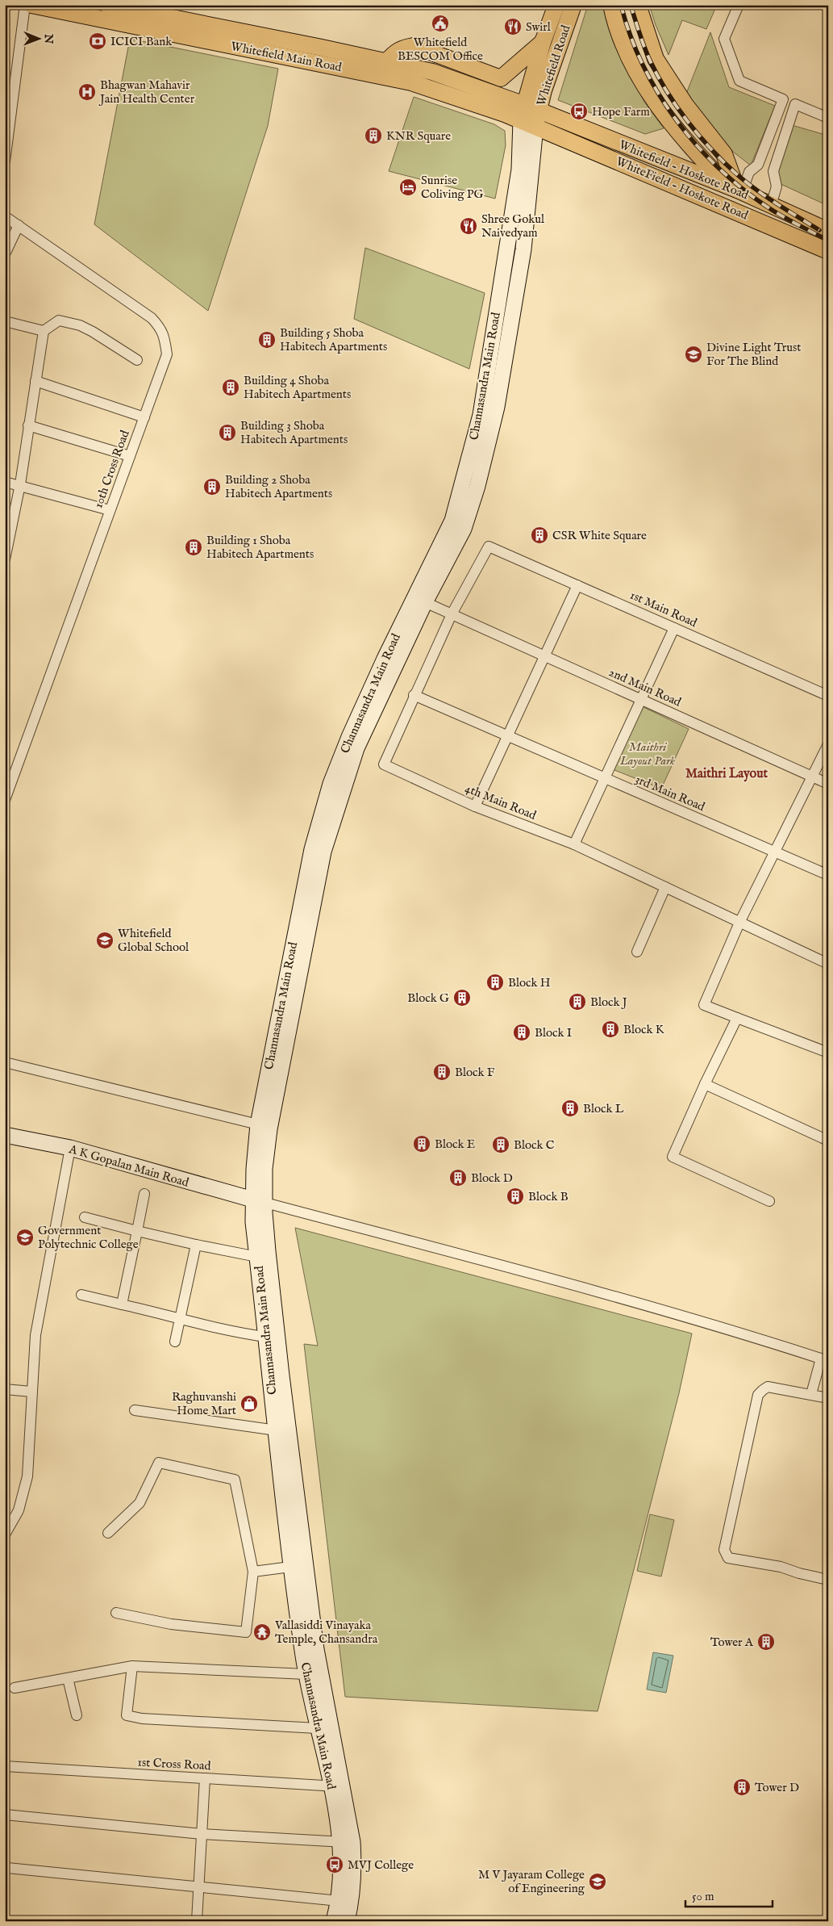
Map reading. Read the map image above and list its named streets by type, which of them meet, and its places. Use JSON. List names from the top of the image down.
{
  "streets": {
    "main road": [
      "Whitefield Main Road",
      "Whitefield Road",
      "Whitefield - Hoskote Road",
      "WhiteField - Hoskote Road",
      "Channasandra Main Road",
      "A K Gopalan Main Road"
    ],
    "street": [
      "10th Cross Road",
      "1st Main Road",
      "2nd Main Road",
      "3rd Main Road",
      "4th Main Road",
      "1st Cross Road"
    ]
  },
  "crossings": [
    ["Whitefield Main Road", "Whitefield Road"],
    ["Whitefield Main Road", "Whitefield - Hoskote Road"],
    ["Whitefield Main Road", "WhiteField - Hoskote Road"],
    ["Whitefield Main Road", "Channasandra Main Road"],
    ["Whitefield Road", "Whitefield - Hoskote Road"],
    ["Whitefield Road", "WhiteField - Hoskote Road"],
    ["Whitefield Road", "Channasandra Main Road"],
    ["Whitefield - Hoskote Road", "WhiteField - Hoskote Road"],
    ["Whitefield - Hoskote Road", "Channasandra Main Road"],
    ["WhiteField - Hoskote Road", "Channasandra Main Road"],
    ["Channasandra Main Road", "2nd Main Road"],
    ["Channasandra Main Road", "A K Gopalan Main Road"],
    ["Channasandra Main Road", "1st Cross Road"],
    ["1st Main Road", "4th Main Road"],
    ["2nd Main Road", "4th Main Road"],
    ["3rd Main Road", "4th Main Road"]
  ],
  "districts": ["Maithri Layout"],
  "parks": ["Maithri Layout Park"],
  "places": {
    "public building": ["Whitefield BESCOM Office"],
    "restaurant": ["Swirl", "Shree Gokul Naivedyam"],
    "bank": ["ICICI Bank"],
    "hospital": ["Bhagwan Mahavir Jain Health Center"],
    "bus stop": ["Hope Farm", "MVJ College"],
    "building": [
      "KNR Square",
      "Building 5 Shoba Habitech Apartments",
      "Building 4 Shoba Habitech Apartments",
      "Building 3 Shoba Habitech Apartments",
      "Building 2 Shoba Habitech Apartments",
      "CSR White Square",
      "Building 1 Shoba Habitech Apartments",
      "Block H",
      "Block G",
      "Block J",
      "Block K",
      "Block I",
      "Block F",
      "Block L",
      "Block E",
      "Block C",
      "Block D",
      "Block B",
      "Tower A",
      "Tower D"
    ],
    "hotel": ["Sunrise Coliving PG"],
    "school or university": [
      "Divine Light Trust For The Blind",
      "Whitefield Global School",
      "Government Polytechnic College",
      "M V Jayaram College of Engineering"
    ],
    "shop": ["Raghuvanshi Home Mart"],
    "temple": ["Vallasiddi Vinayaka Temple, Chansandra"]
  },
  "scale_bar": "50 m",
  "north": "right"
}
